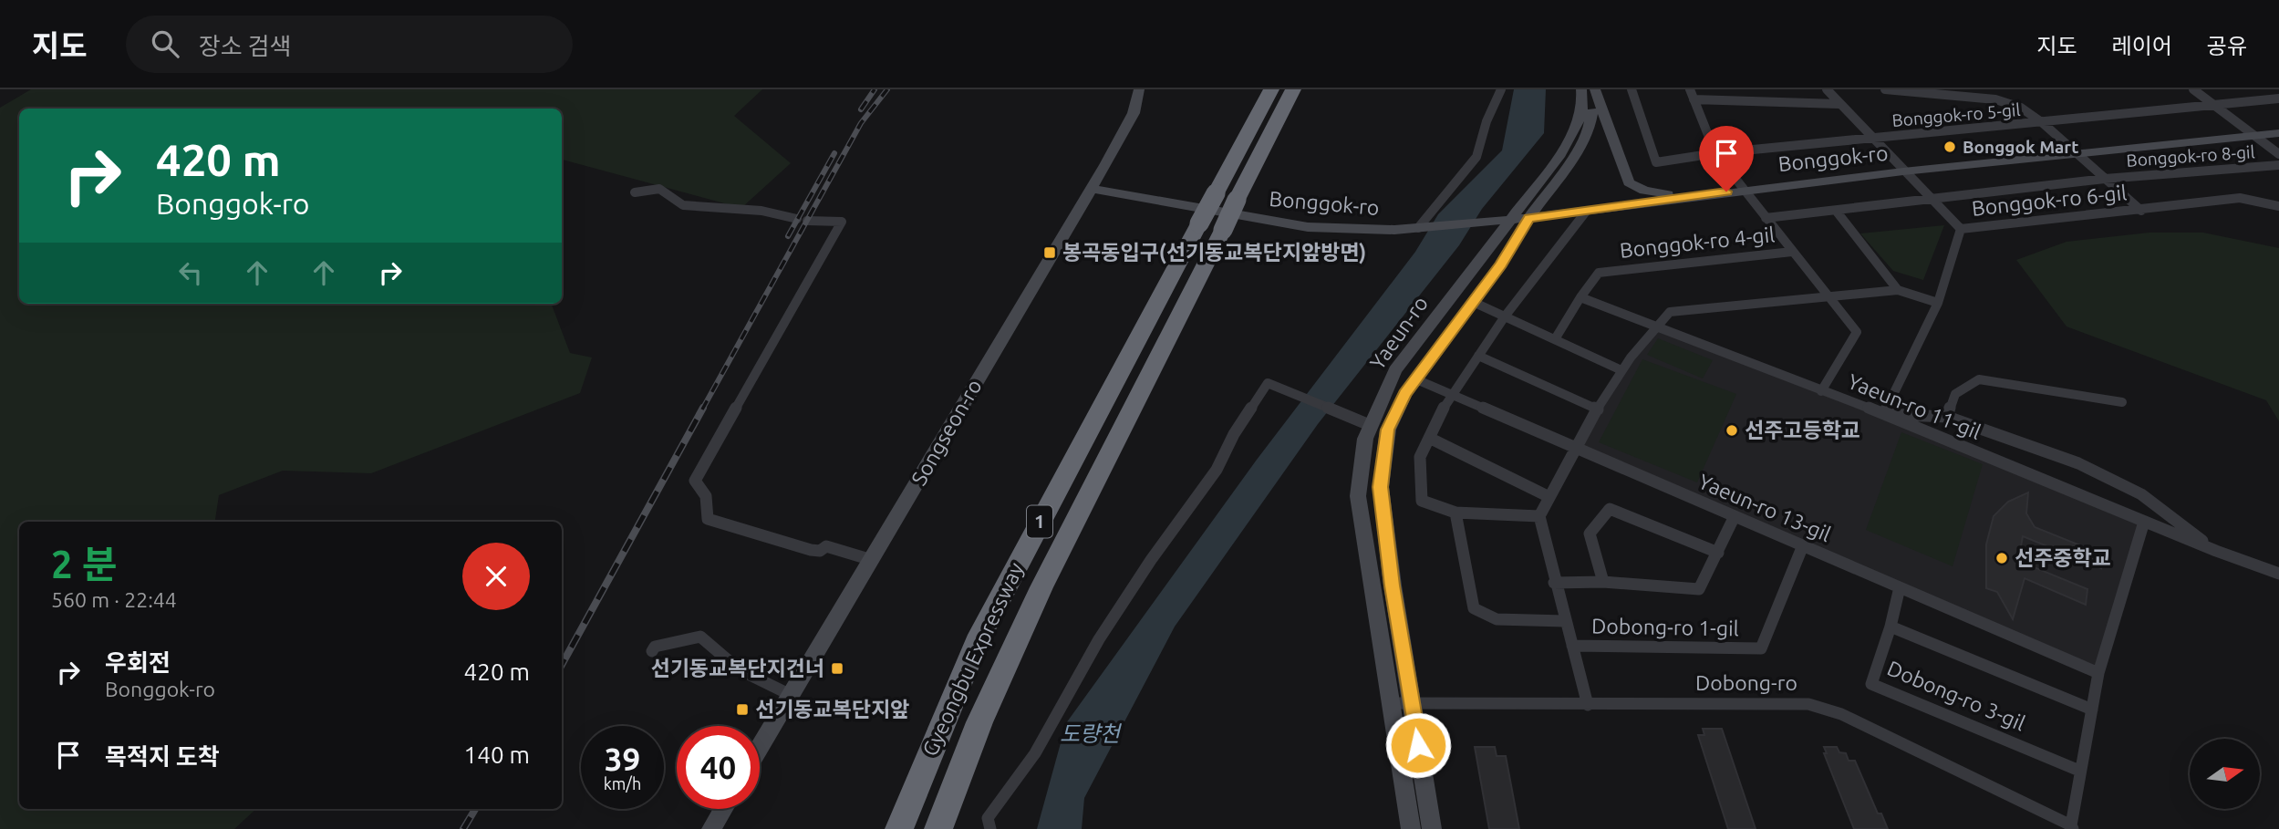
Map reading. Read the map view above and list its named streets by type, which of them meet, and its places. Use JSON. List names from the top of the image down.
{
  "streets": {
    "highway": ["1", "Gyeongbu Expressway"],
    "street": [
      "Bonggok-ro 5-gil",
      "Bonggok-ro 8-gil",
      "Bonggok-ro",
      "Bonggok-ro 6-gil",
      "Bonggok-ro 4-gil",
      "Yaeun-ro",
      "Yaeun-ro 11-gil",
      "Songseon-ro",
      "Yaeun-ro 13-gil",
      "Dobong-ro 1-gil",
      "Dobong-ro",
      "Dobong-ro 3-gil"
    ]
  },
  "crossings": [
    ["Bonggok-ro 5-gil", "Bonggok-ro 8-gil"],
    ["Bonggok-ro 5-gil", "Bonggok-ro"],
    ["Bonggok-ro 5-gil", "Bonggok-ro 6-gil"],
    ["Bonggok-ro 8-gil", "Bonggok-ro"],
    ["Bonggok-ro 8-gil", "Bonggok-ro 6-gil"],
    ["Bonggok-ro", "Bonggok-ro 6-gil"],
    ["Bonggok-ro", "Bonggok-ro 4-gil"],
    ["Bonggok-ro", "Yaeun-ro"],
    ["Bonggok-ro", "Songseon-ro"],
    ["Bonggok-ro 6-gil", "Bonggok-ro 4-gil"],
    ["Bonggok-ro 6-gil", "Yaeun-ro 11-gil"],
    ["Bonggok-ro 4-gil", "Yaeun-ro 11-gil"],
    ["Yaeun-ro", "Yaeun-ro 13-gil"],
    ["Yaeun-ro", "Dobong-ro"],
    ["Yaeun-ro 13-gil", "Dobong-ro 1-gil"],
    ["Yaeun-ro 13-gil", "Dobong-ro 3-gil"],
    ["Dobong-ro 1-gil", "Dobong-ro"]
  ],
  "water": ["도량천"],
  "places": {
    "other": ["Bonggok Mart", "선주고등학교", "선주중학교"],
    "transit": ["봉곡동입구(선기동교복단지앞방면)", "선기동교복단지건너", "선기동교복단지앞"]
  },
  "north": "right",
  "page": {
    "header": "지도",
    "search": "장소 검색",
    "nav": ["지도", "레이어", "공유"],
    "turn": ["420 m", "Bonggok-ro"],
    "heading": ["2 분", "560 m · 22:44"],
    "list": [
      {
        "name": "우회전",
        "note": "Bonggok-ro",
        "value": "420 m"
      },
      {
        "name": "목적지 도착",
        "value": "140 m"
      }
    ],
    "speed": "39 km/h",
    "limit": "40"
  }
}
